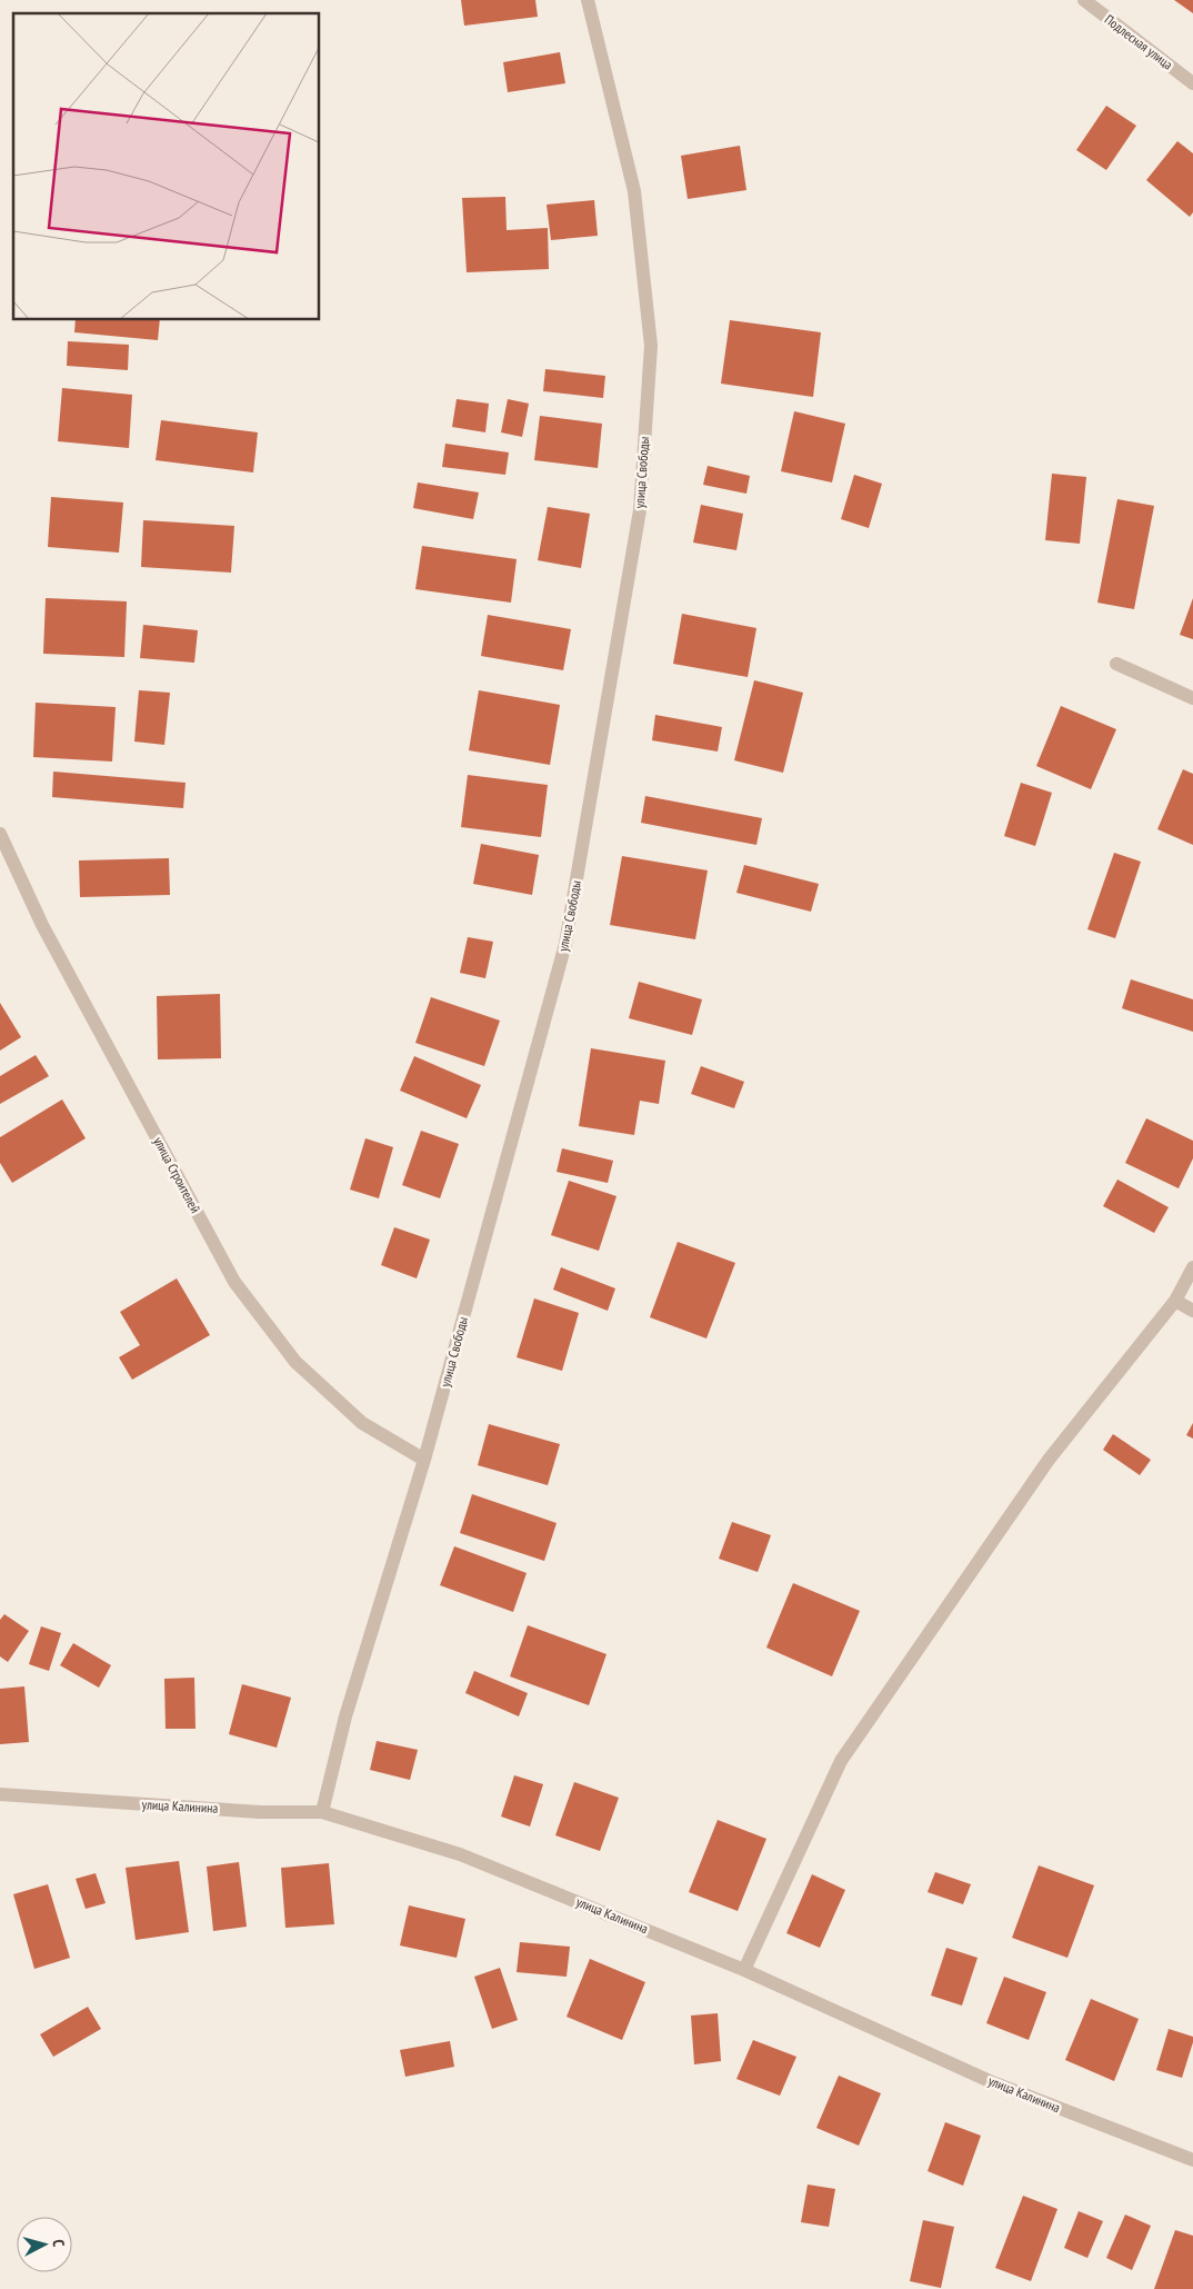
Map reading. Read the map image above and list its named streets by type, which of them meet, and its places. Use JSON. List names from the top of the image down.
{
  "streets": {
    "street": [
      "Подлесная улица",
      "улица Свободы",
      "улица Строителей",
      "улица Калинина"
    ]
  },
  "crossings": [
    ["улица Свободы", "улица Строителей"],
    ["улица Свободы", "улица Калинина"]
  ],
  "north": "right"
}
